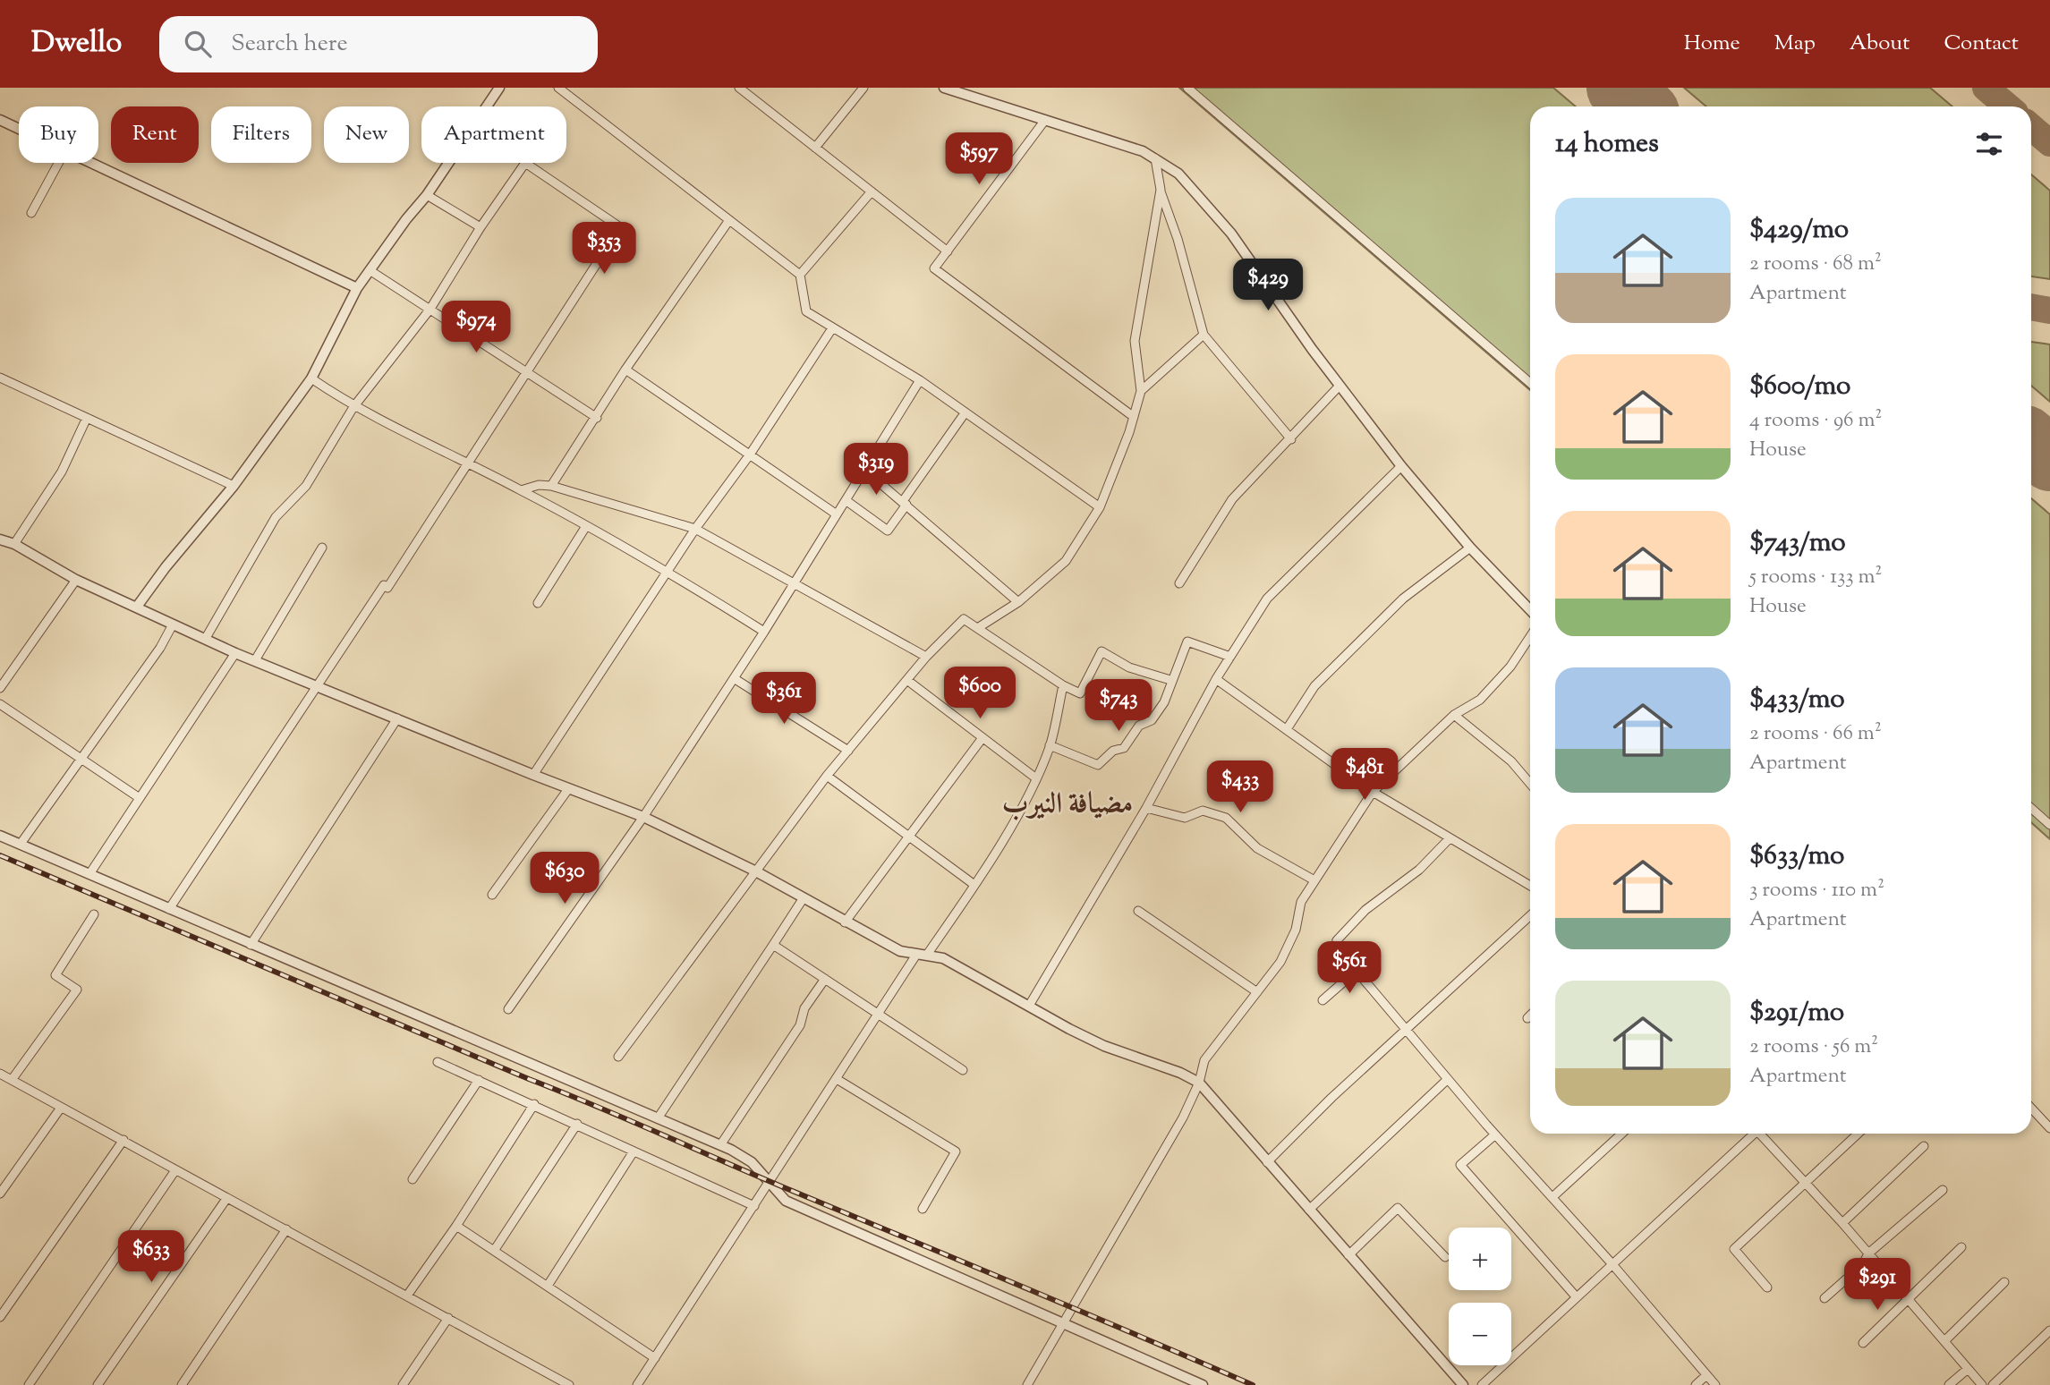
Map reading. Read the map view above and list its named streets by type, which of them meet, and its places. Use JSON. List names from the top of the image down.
{
  "districts": ["مضيافة النيرب"],
  "page": {
    "header": "Dwello",
    "search": "Search here",
    "nav": [
      "Home",
      "Map",
      "About",
      "Contact"
    ],
    "chip": [
      "Buy",
      "Rent",
      "Filters",
      "New",
      "Apartment"
    ],
    "heading": "14 homes",
    "price": [
      "$597",
      "$353",
      "$429",
      "$974",
      "$319",
      "$600",
      "$361",
      "$743",
      "$481",
      "$433",
      "$630",
      "$561",
      "$633",
      "$291"
    ],
    "list": [
      {
        "name": "$429/mo",
        "note": "2 rooms · 68 m² · Apartment"
      },
      {
        "name": "$600/mo",
        "note": "4 rooms · 96 m² · House"
      },
      {
        "name": "$743/mo",
        "note": "5 rooms · 133 m² · House"
      },
      {
        "name": "$433/mo",
        "note": "2 rooms · 66 m² · Apartment"
      },
      {
        "name": "$633/mo",
        "note": "3 rooms · 110 m² · Apartment"
      },
      {
        "name": "$291/mo",
        "note": "2 rooms · 56 m² · Apartment"
      }
    ],
    "map_buttons": ["+", "−"]
  }
}
